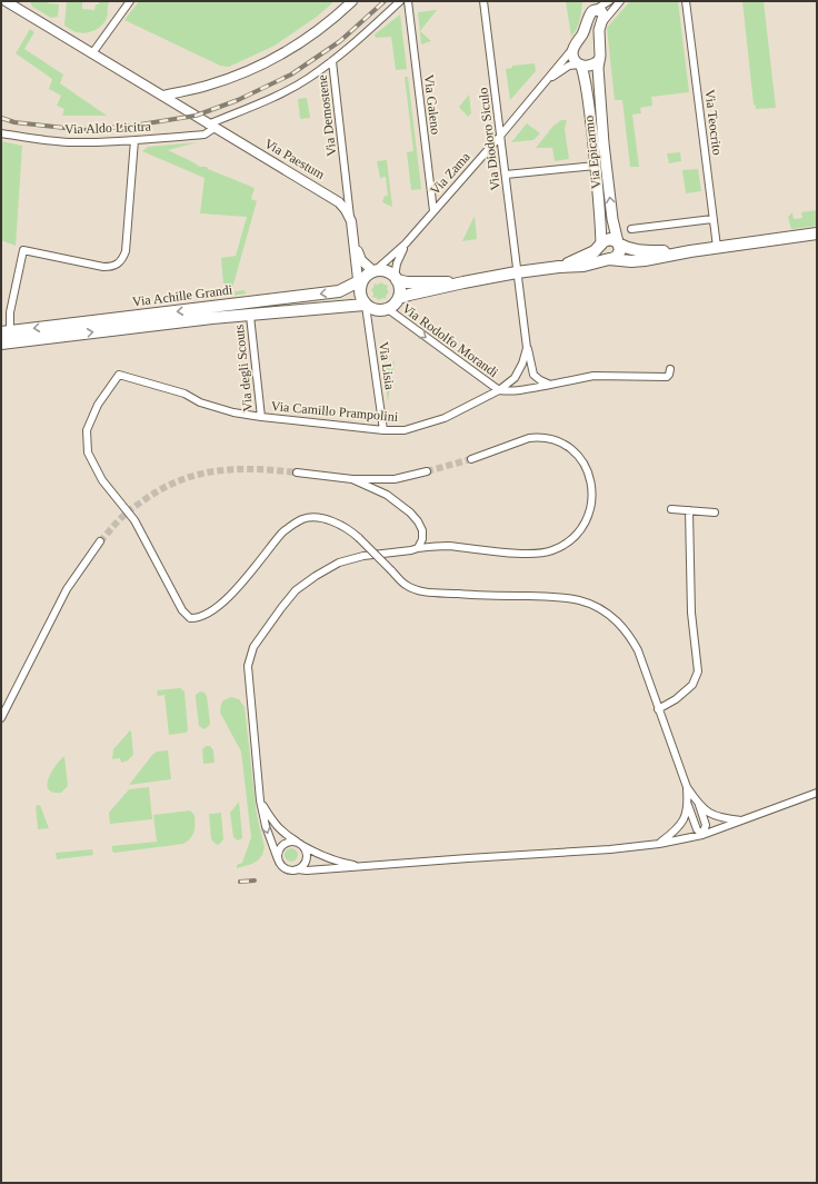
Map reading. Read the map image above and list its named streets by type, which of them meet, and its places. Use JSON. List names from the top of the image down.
{
  "streets": {
    "main road": ["Via Epicarmo", "Via Achille Grandi"],
    "street": [
      "Via Galeno",
      "Via Demostene",
      "Via Teocrito",
      "Via Aldo Licitra",
      "Via Diodoro Siculo",
      "Via Paestum",
      "Via Zama",
      "Via Rodolfo Morandi",
      "Via Lisia",
      "Via degli Scouts",
      "Via Camillo Prampolini"
    ]
  },
  "crossings": [
    ["Via Galeno", "Via Zama"],
    ["Via Demostene", "Via Aldo Licitra"],
    ["Via Demostene", "Via Paestum"],
    ["Via Aldo Licitra", "Via Paestum"],
    ["Via Diodoro Siculo", "Via Zama"],
    ["Via Diodoro Siculo", "Via Camillo Prampolini"],
    ["Via Epicarmo", "Via Zama"],
    ["Via Paestum", "Via Achille Grandi"],
    ["Via Paestum", "Via Rodolfo Morandi"],
    ["Via Paestum", "Via Lisia"],
    ["Via Achille Grandi", "Via Rodolfo Morandi"],
    ["Via Achille Grandi", "Via Lisia"],
    ["Via Achille Grandi", "Via degli Scouts"],
    ["Via Rodolfo Morandi", "Via Lisia"],
    ["Via Rodolfo Morandi", "Via Camillo Prampolini"],
    ["Via Lisia", "Via Camillo Prampolini"],
    ["Via degli Scouts", "Via Camillo Prampolini"]
  ],
  "one_way": ["Via Rodolfo Morandi"]
}
